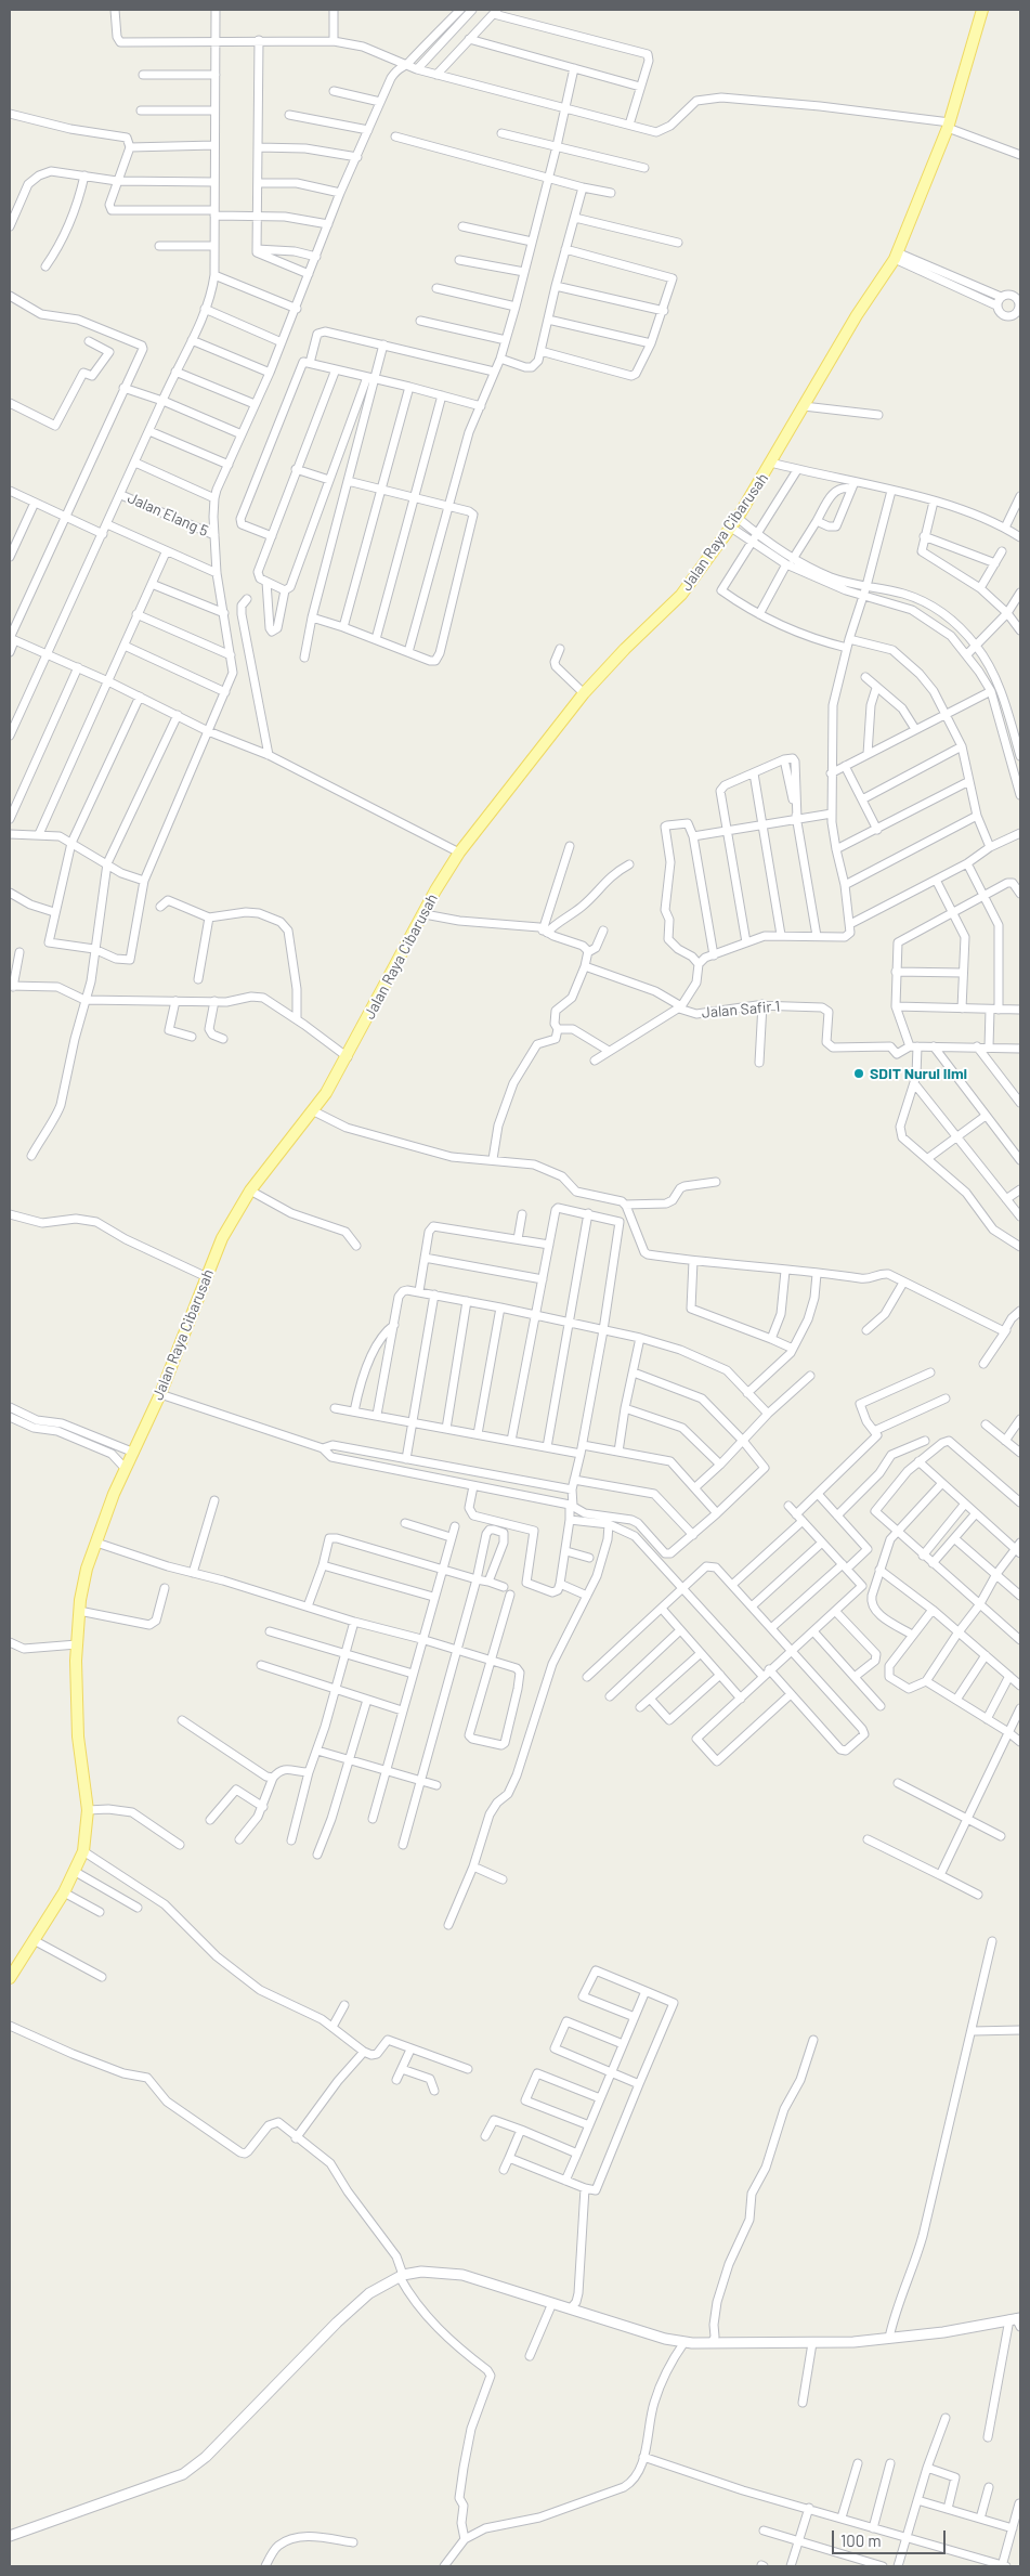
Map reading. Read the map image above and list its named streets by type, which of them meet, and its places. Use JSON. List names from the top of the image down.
{
  "streets": {
    "main road": ["Jalan Raya Cibarusah"],
    "street": ["Jalan Elang 5", "Jalan Safir 1"]
  },
  "places": ["SDIT Nurul Ilmi"],
  "scale_bar": "100 m"
}
